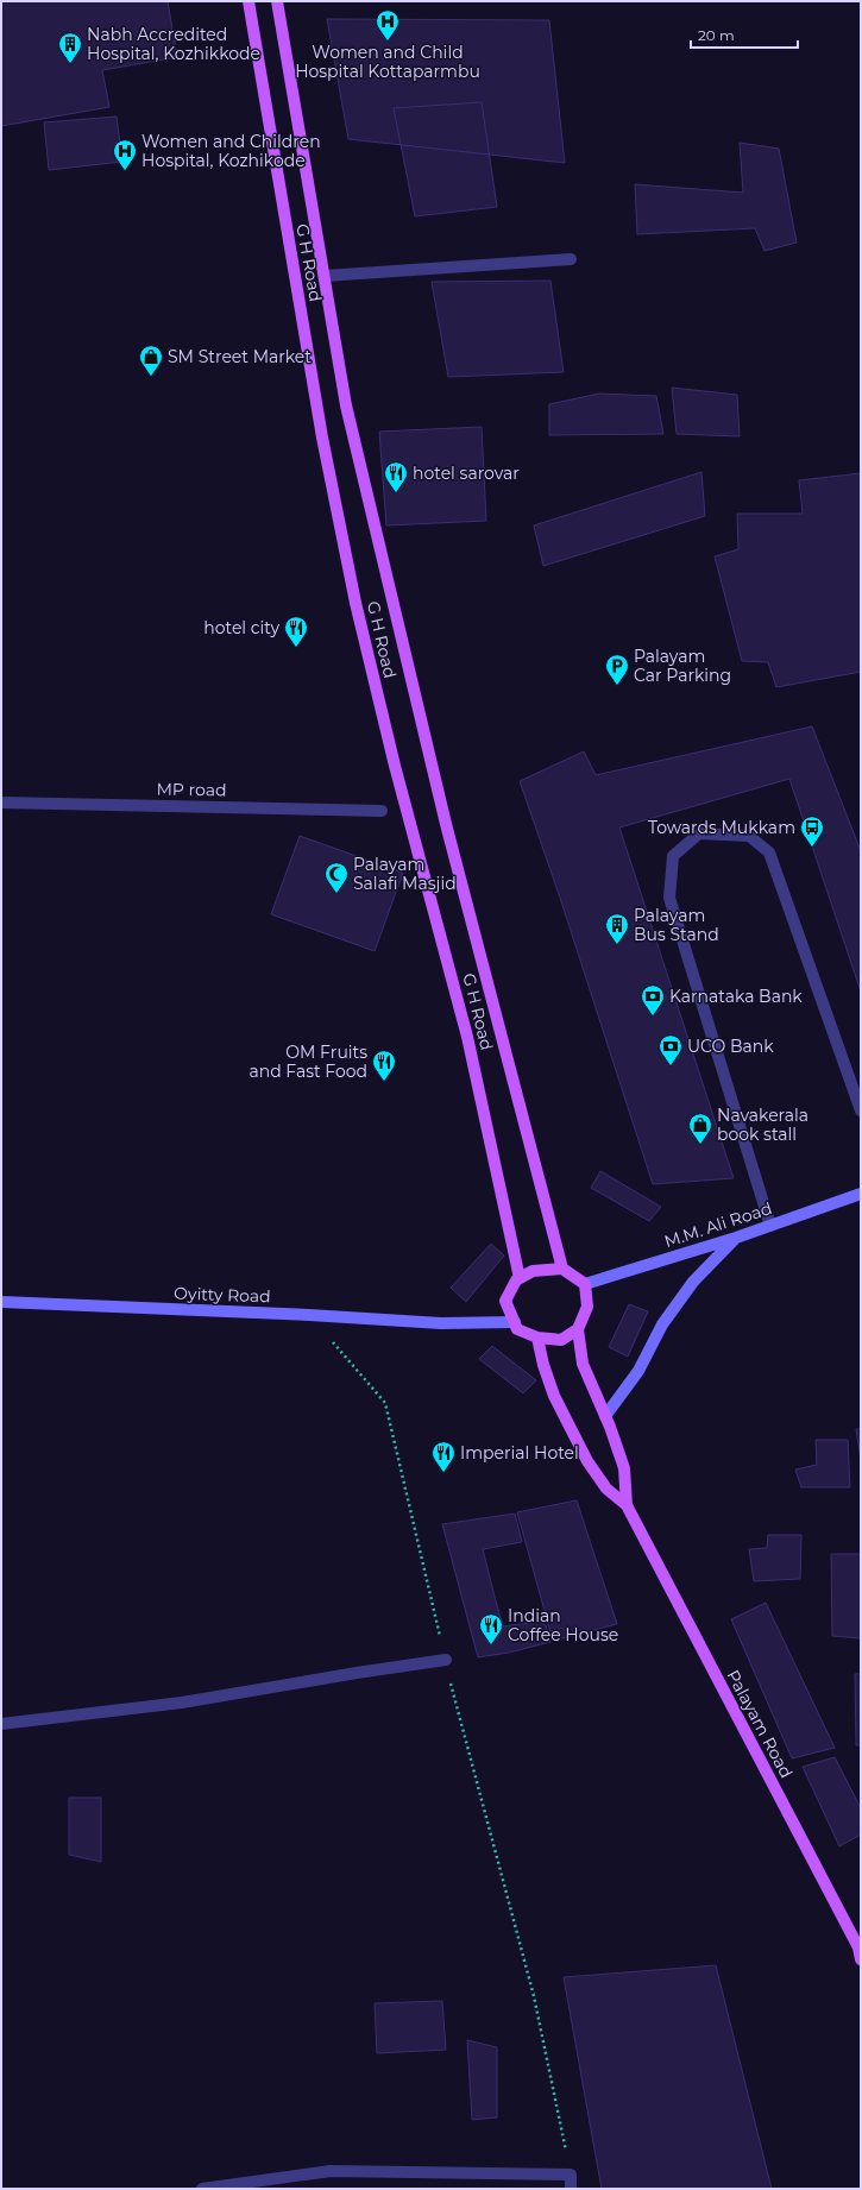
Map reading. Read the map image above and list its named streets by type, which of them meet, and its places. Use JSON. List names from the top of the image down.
{
  "streets": {
    "main road": [
      "G H Road",
      "M.M. Ali Road",
      "Oyitty Road",
      "Palayam Road"
    ],
    "street": ["MP road"]
  },
  "crossings": [
    ["G H Road", "M.M. Ali Road"],
    ["G H Road", "Oyitty Road"],
    ["M.M. Ali Road", "Oyitty Road"]
  ],
  "places": {
    "hospital": ["Women and Child Hospital Kottaparmbu", "Women and Children Hospital, Kozhikode"],
    "building": ["Nabh Accredited Hospital, Kozhikkode", "Palayam Bus Stand"],
    "shop": ["SM Street Market", "Navakerala book stall"],
    "restaurant": [
      "hotel sarovar",
      "hotel city",
      "OM Fruits and Fast Food",
      "Imperial Hotel",
      "Indian Coffee House"
    ],
    "parking": ["Palayam Car Parking"],
    "bus stop": ["Towards Mukkam"],
    "mosque": ["Palayam Salafi Masjid"],
    "bank": ["Karnataka Bank", "UCO Bank"]
  },
  "scale_bar": "20 m"
}
